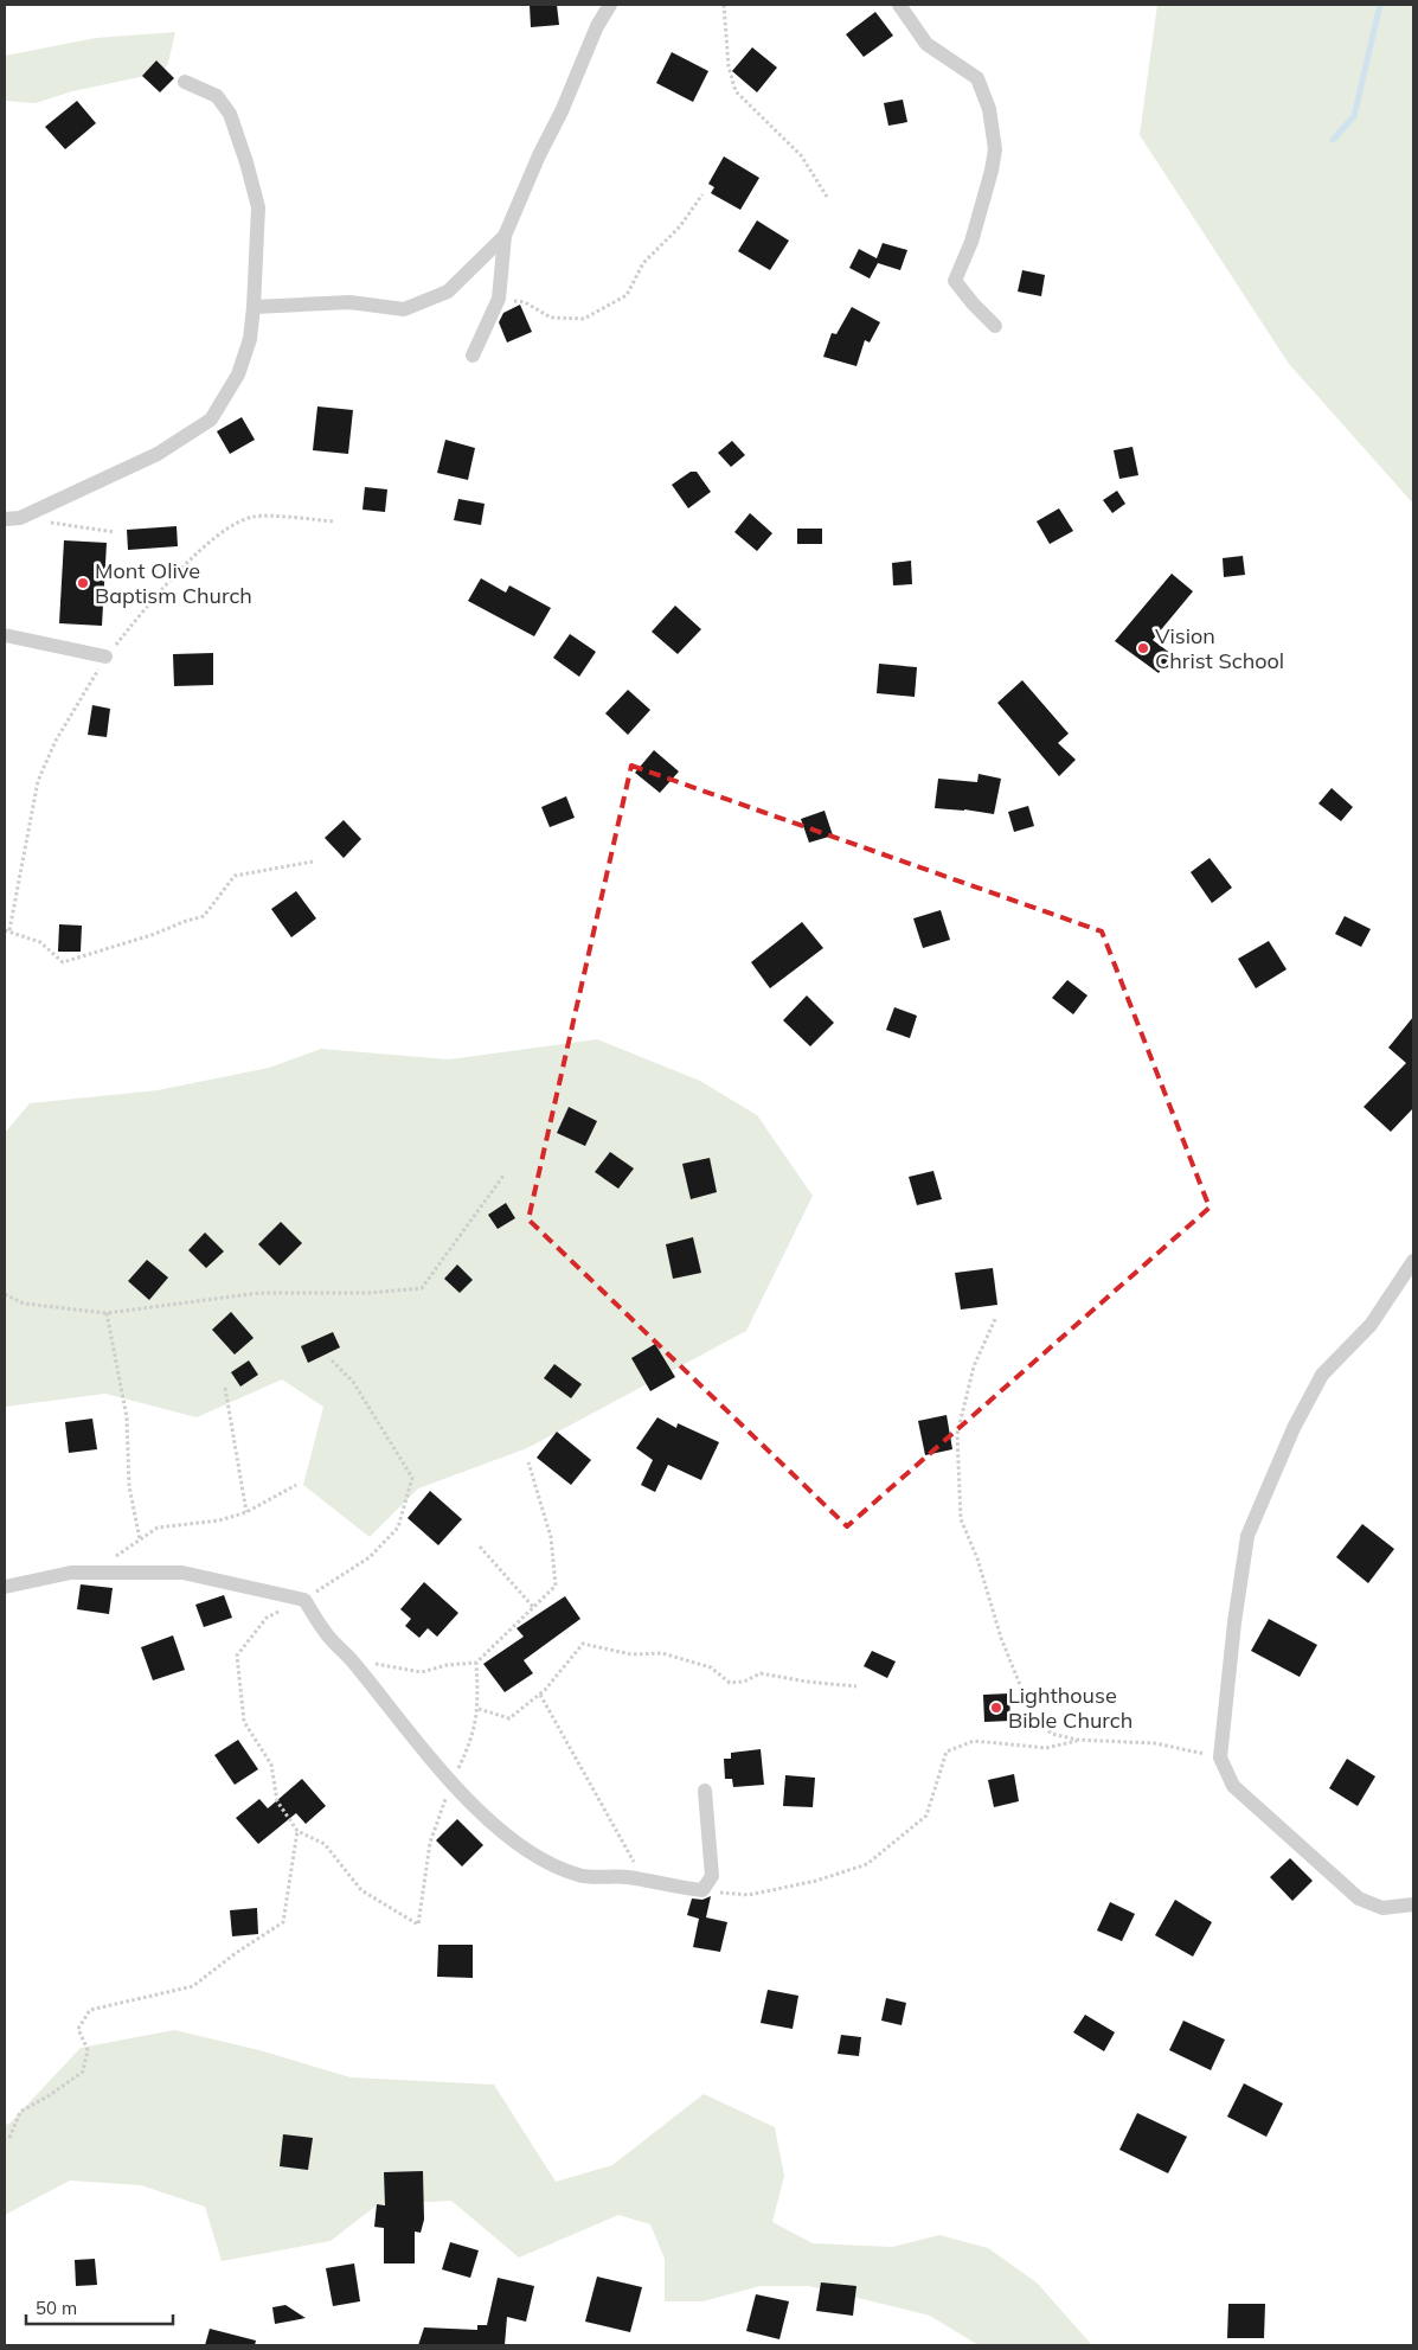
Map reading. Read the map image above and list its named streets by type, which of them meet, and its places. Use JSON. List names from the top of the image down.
{
  "places": ["Mont Olive Baptism Church", "Vision Christ School", "Lighthouse Bible Church"],
  "scale_bar": "50 m"
}
